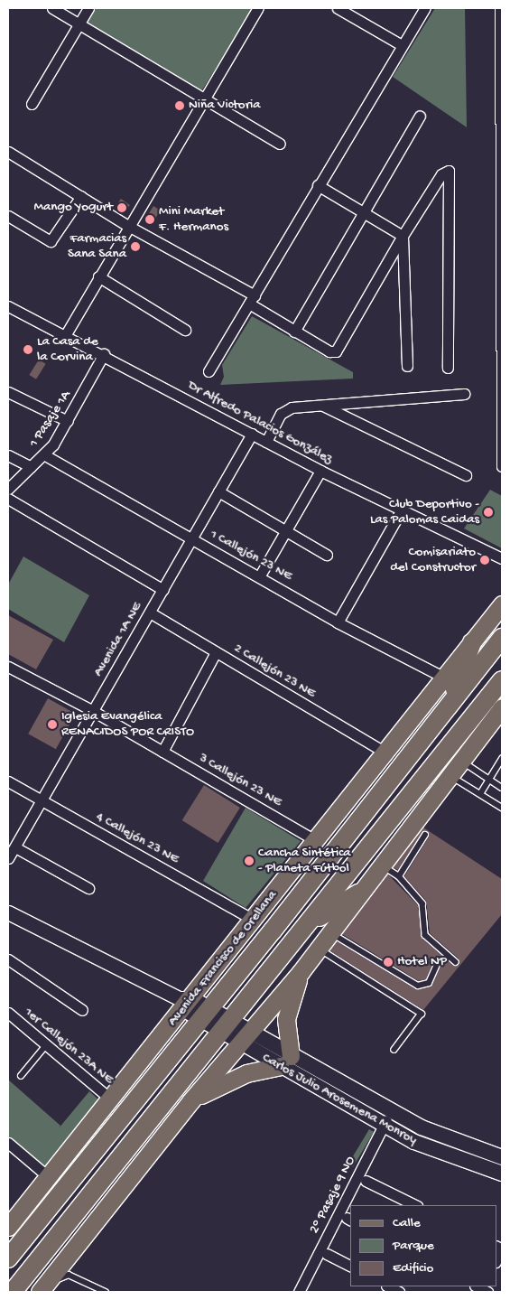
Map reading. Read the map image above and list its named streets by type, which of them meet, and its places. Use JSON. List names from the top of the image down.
{
  "streets": {
    "highway": ["Avenida Francisco de Orellana"],
    "main road": ["Carlos Julio Arosemena Monroy"],
    "street": [
      "1 Pasaje 1A",
      "Dr Alfredo Palacios González",
      "1 Callejón 23 NE",
      "Avenida 1A NE",
      "2 Callejón 23 NE",
      "3 Callejón 23 NE",
      "4 Callejón 23 NE",
      "1er Callejón 23A NE",
      "2° Pasaje 9 NO"
    ]
  },
  "crossings": [
    ["1 Pasaje 1A", "Dr Alfredo Palacios González"],
    ["1 Pasaje 1A", "1 Callejón 23 NE"],
    ["Dr Alfredo Palacios González", "Avenida 1A NE"],
    ["1 Callejón 23 NE", "Avenida 1A NE"],
    ["1 Callejón 23 NE", "Avenida Francisco de Orellana"],
    ["Avenida 1A NE", "2 Callejón 23 NE"],
    ["Avenida 1A NE", "3 Callejón 23 NE"],
    ["Avenida 1A NE", "4 Callejón 23 NE"],
    ["2 Callejón 23 NE", "Avenida Francisco de Orellana"],
    ["3 Callejón 23 NE", "Avenida Francisco de Orellana"],
    ["4 Callejón 23 NE", "Avenida Francisco de Orellana"],
    ["Avenida Francisco de Orellana", "1er Callejón 23A NE"],
    ["Avenida Francisco de Orellana", "Carlos Julio Arosemena Monroy"],
    ["Carlos Julio Arosemena Monroy", "2° Pasaje 9 NO"]
  ],
  "places": [
    "Niña Victoria",
    "Mango Yogurt",
    "Mini Market F. Hermanos",
    "Farmacias Sana Sana",
    "La Casa de la Corvina",
    "Club Deportivo - Las Palomas Caidas",
    "Comisariato del Constructor",
    "Iglesia Evangélica RENACIDOS POR CRISTO",
    "Cancha Sintética - Planeta Fútbol",
    "Hotel NP"
  ],
  "legend": ["Calle", "Parque", "Edificio"]
}
